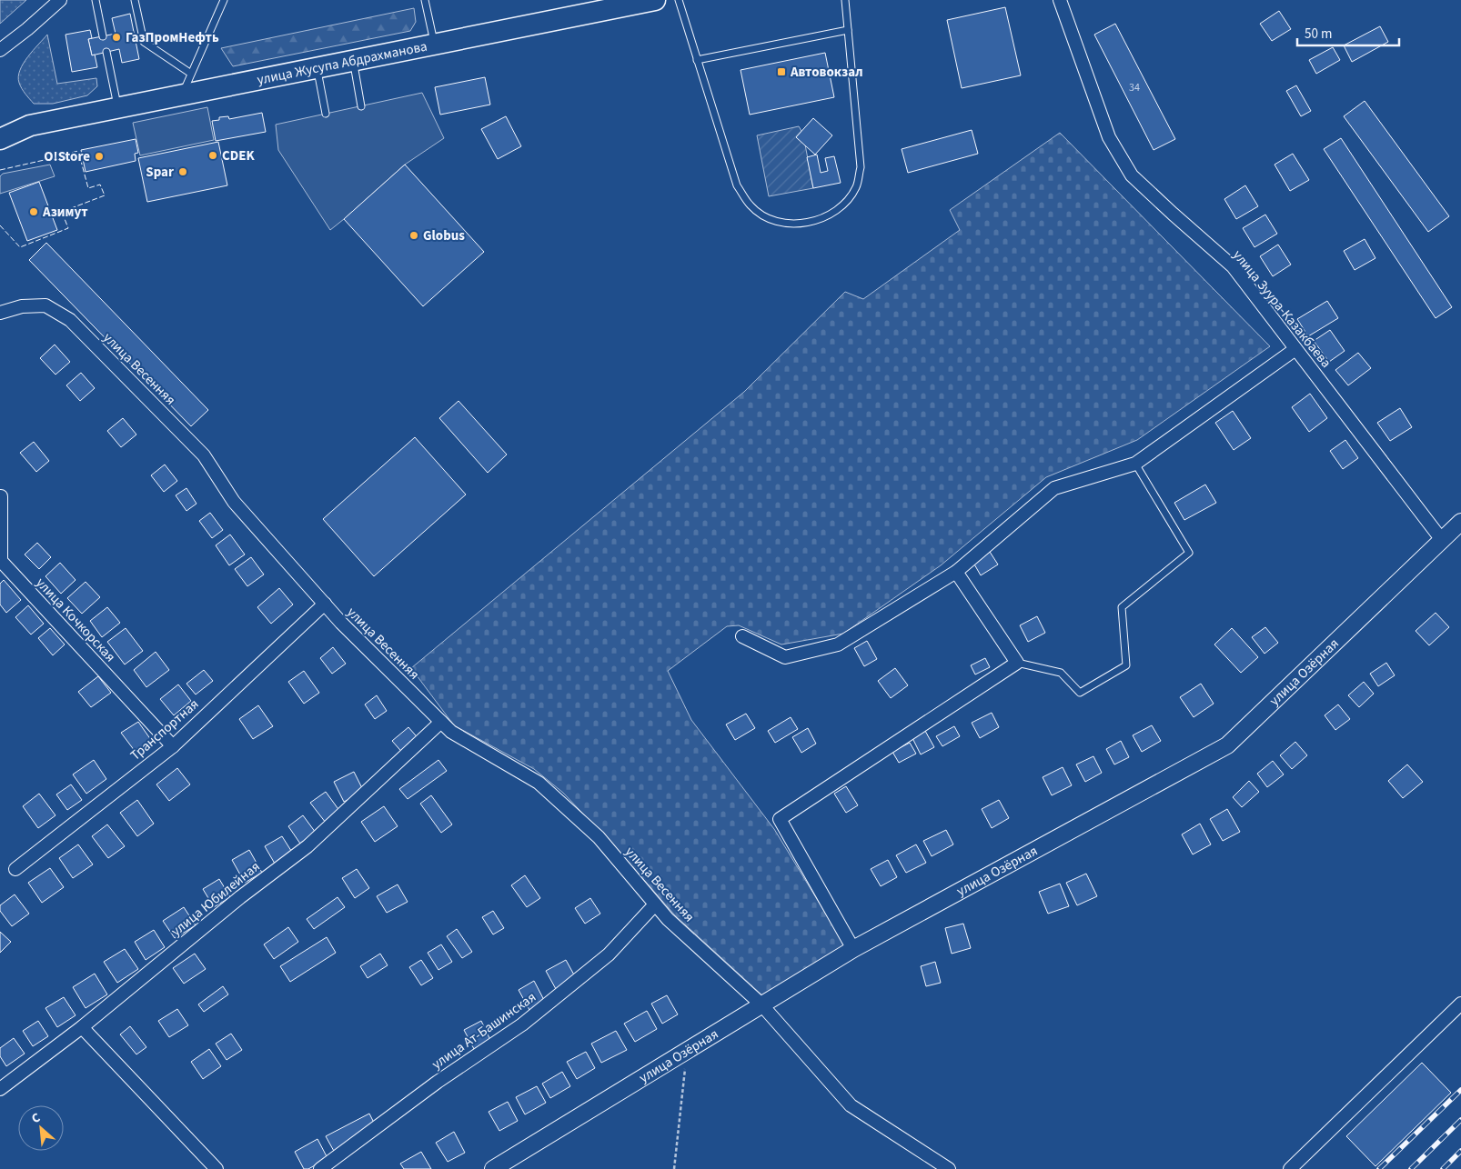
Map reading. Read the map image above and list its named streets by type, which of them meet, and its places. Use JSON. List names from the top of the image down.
{
  "streets": {
    "highway": ["улица Жусупа Абдрахманова"],
    "street": [
      "улица Зуура-Казакбаева",
      "улица Весенняя",
      "улица Кочкорская",
      "улица Озёрная",
      "Транспортная",
      "улица Юбилейная",
      "улица Ат-Башинская"
    ]
  },
  "crossings": [
    ["улица Зуура-Казакбаева", "улица Озёрная"],
    ["улица Весенняя", "улица Озёрная"],
    ["улица Весенняя", "Транспортная"],
    ["улица Весенняя", "улица Юбилейная"],
    ["улица Весенняя", "улица Ат-Башинская"],
    ["улица Кочкорская", "Транспортная"]
  ],
  "places": {
    "other": [
      "ГазПромНефть",
      "CDEK",
      "O!Store",
      "Spar",
      "Азимут",
      "Globus"
    ],
    "transit": ["Автовокзал"]
  },
  "house_numbers": ["34"],
  "scale_bar": "50 m",
  "north": "top left"
}
